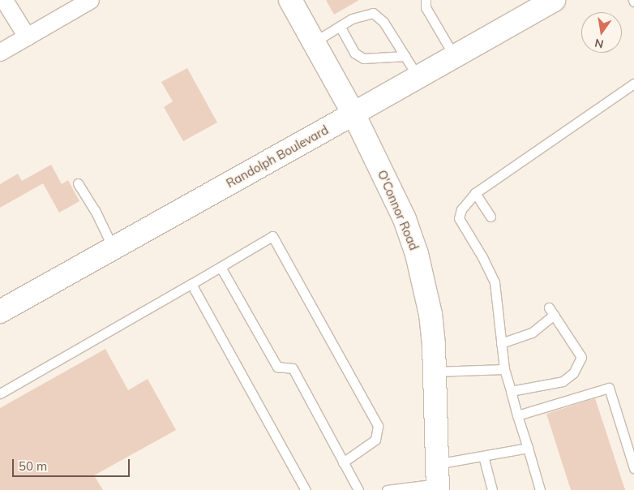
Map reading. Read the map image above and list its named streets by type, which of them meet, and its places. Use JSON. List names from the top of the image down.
{
  "streets": {
    "main road": ["Randolph Boulevard", "O'Connor Road"]
  },
  "crossings": [
    ["Randolph Boulevard", "O'Connor Road"]
  ],
  "scale_bar": "50 m",
  "north": "bottom"
}
